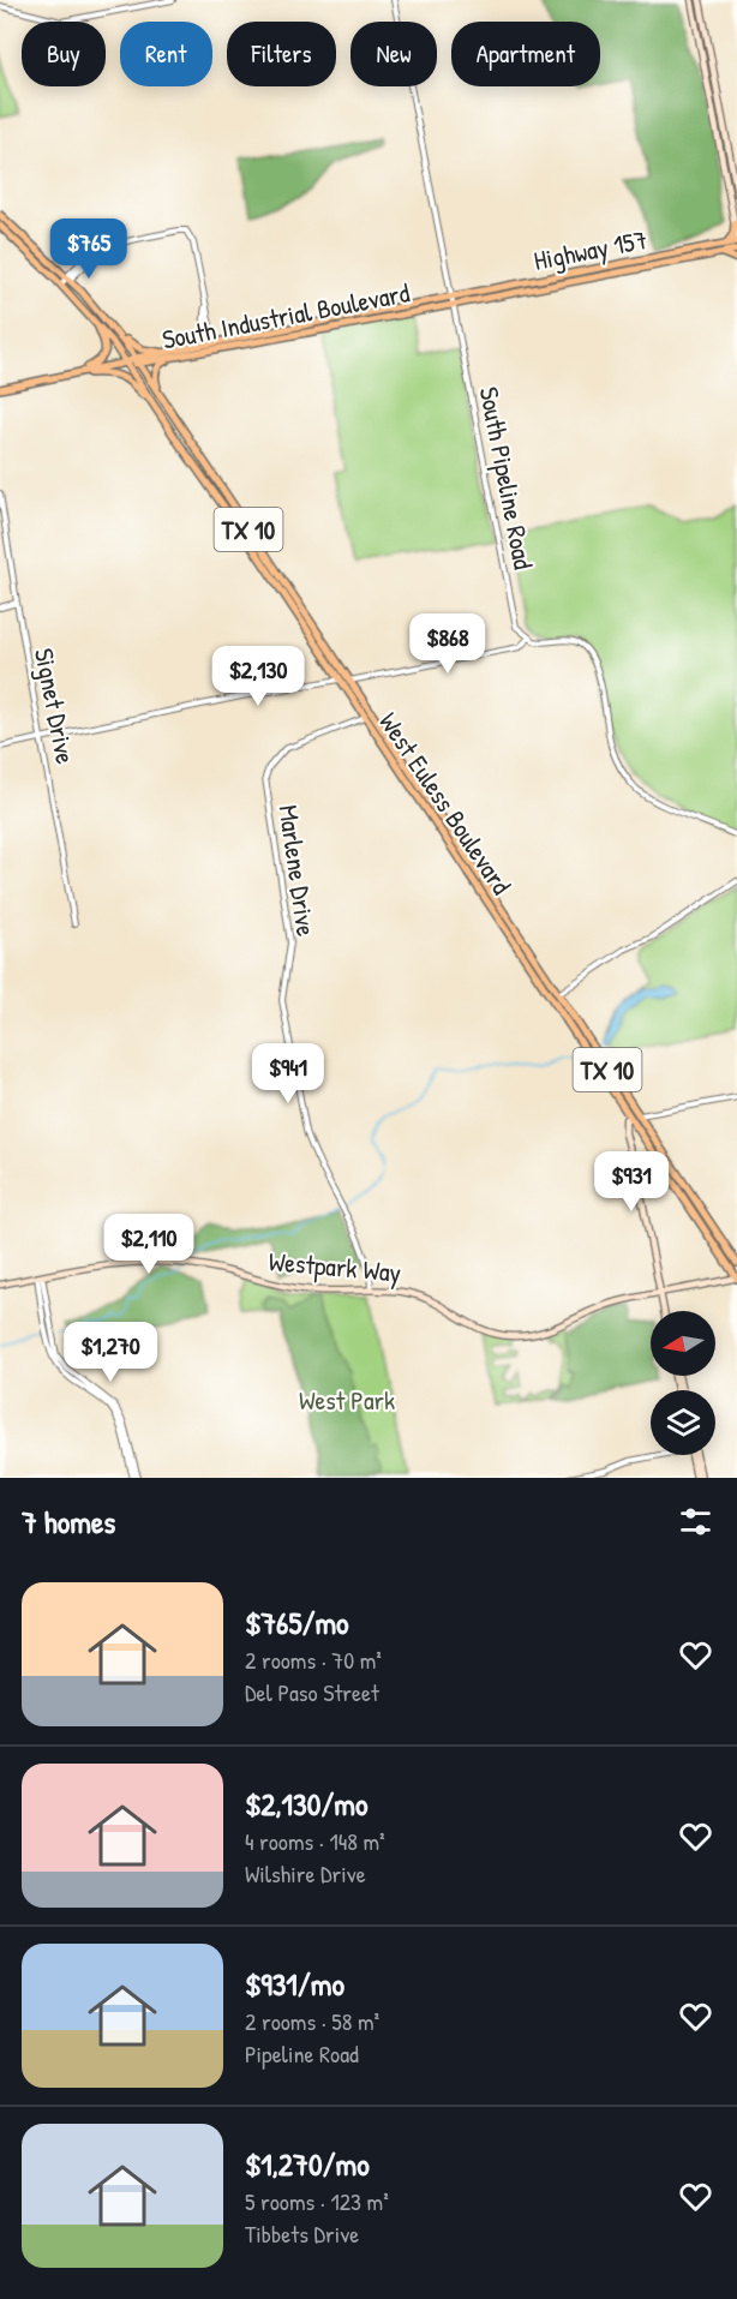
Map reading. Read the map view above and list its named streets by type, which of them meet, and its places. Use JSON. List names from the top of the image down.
{
  "streets": {
    "main road": [
      "Highway 157",
      "South Industrial Boulevard",
      "TX 10",
      "West Euless Boulevard",
      "Westpark Way"
    ],
    "street": ["South Pipeline Road", "Signet Drive", "Marlene Drive"]
  },
  "crossings": [
    ["Highway 157", "South Industrial Boulevard"],
    ["Highway 157", "South Pipeline Road"],
    ["South Industrial Boulevard", "South Pipeline Road"],
    ["South Industrial Boulevard", "West Euless Boulevard"],
    ["West Euless Boulevard", "Marlene Drive"],
    ["West Euless Boulevard", "Westpark Way"],
    ["Marlene Drive", "Westpark Way"]
  ],
  "parks": ["West Park"],
  "north": "left",
  "page": {
    "chip": [
      "Buy",
      "Rent",
      "Filters",
      "New",
      "Apartment"
    ],
    "price": [
      "$765",
      "$868",
      "$2,130",
      "$941",
      "$931",
      "$2,110",
      "$1,270"
    ],
    "heading": "7 homes",
    "list": [
      {
        "name": "$765/mo",
        "note": "2 rooms · 70 m² · Del Paso Street"
      },
      {
        "name": "$2,130/mo",
        "note": "4 rooms · 148 m² · Wilshire Drive"
      },
      {
        "name": "$931/mo",
        "note": "2 rooms · 58 m² · Pipeline Road"
      },
      {
        "name": "$1,270/mo",
        "note": "5 rooms · 123 m² · Tibbets Drive"
      }
    ]
  }
}
